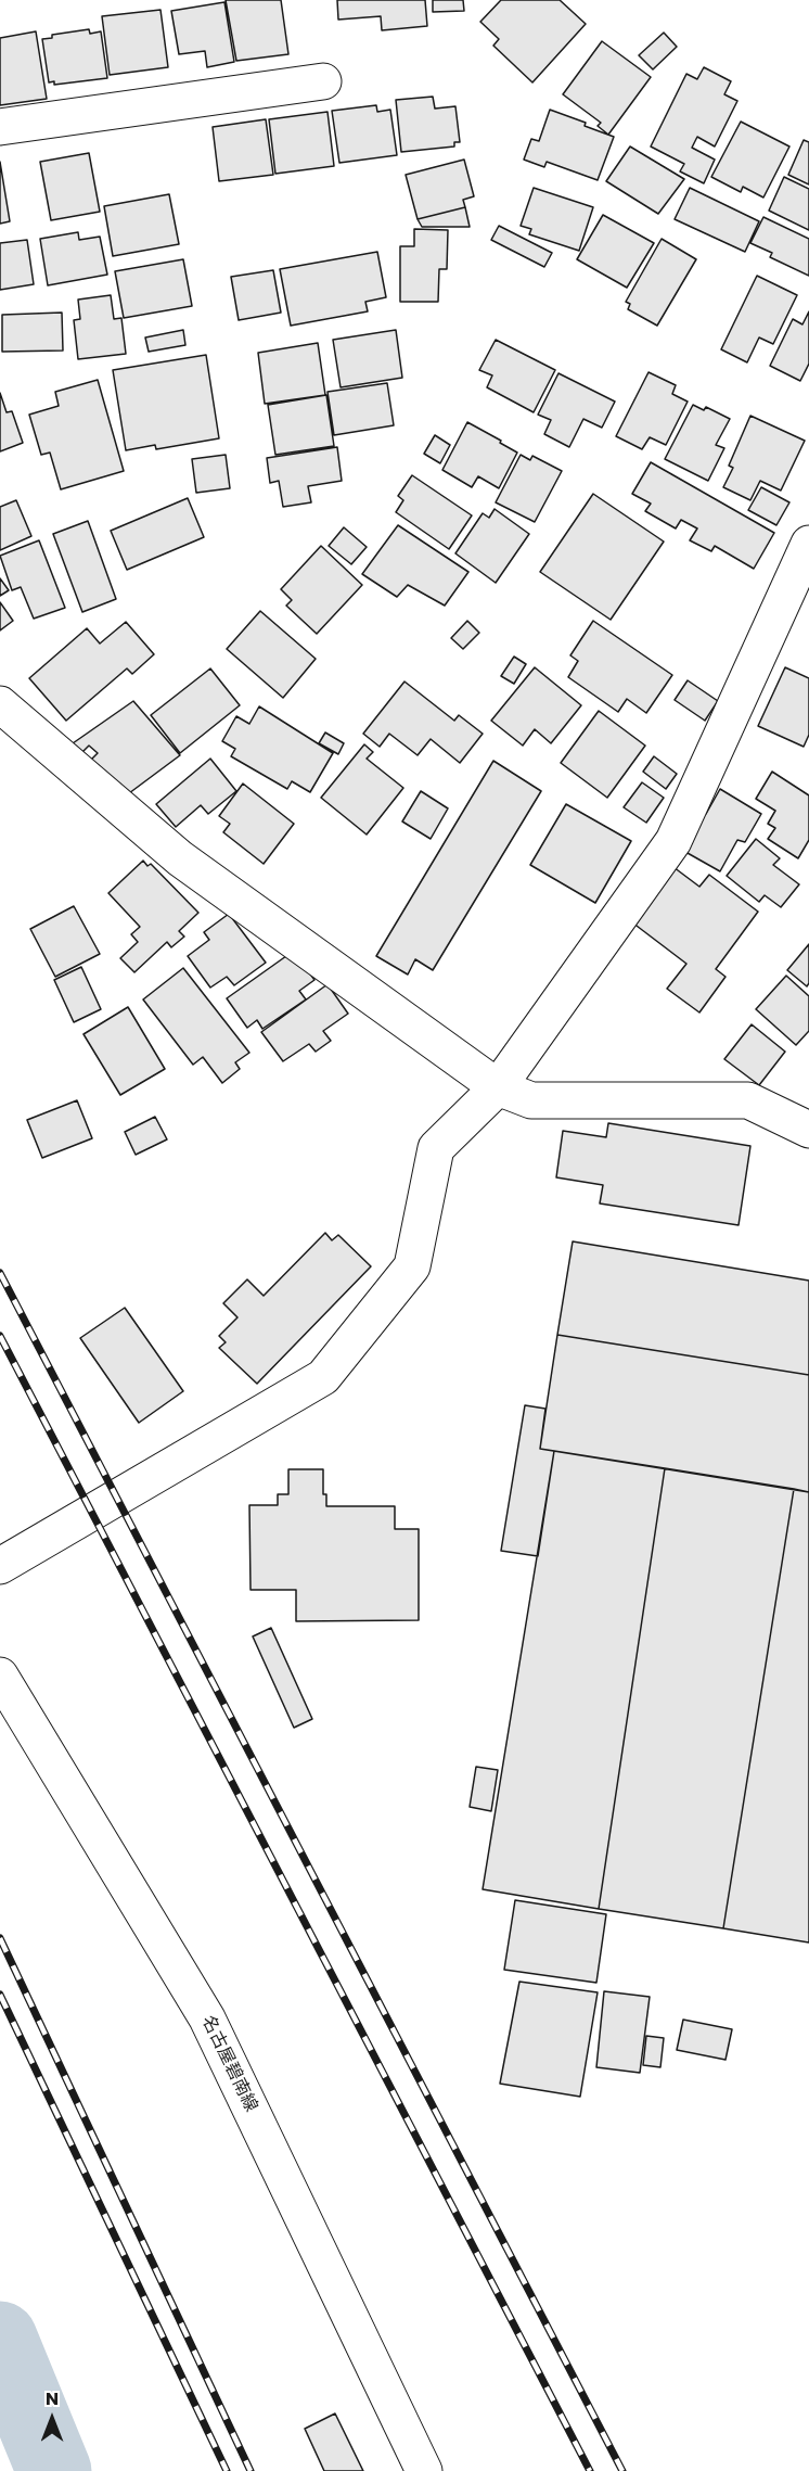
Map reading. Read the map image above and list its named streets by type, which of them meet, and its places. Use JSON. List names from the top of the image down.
{
  "streets": {
    "street": ["名古屋碧南線"]
  },
  "north": "top"
}
